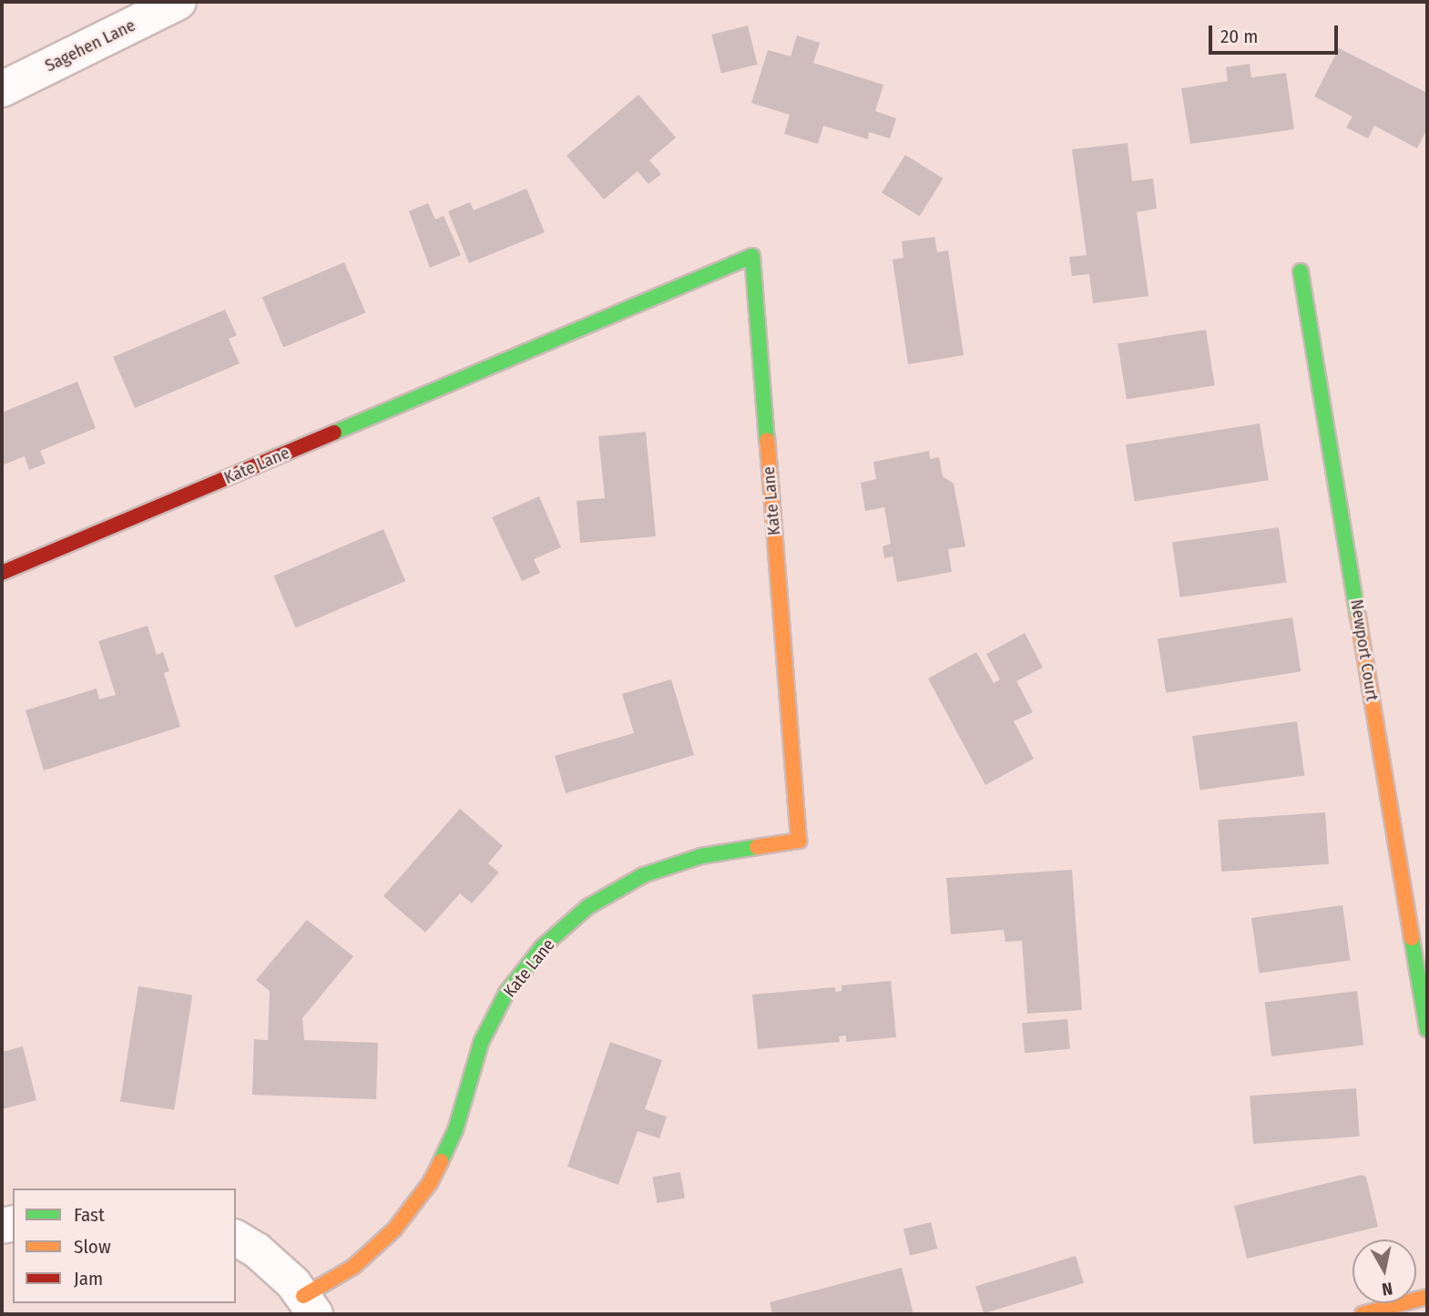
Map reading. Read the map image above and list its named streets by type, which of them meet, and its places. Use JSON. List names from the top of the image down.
{
  "streets": {
    "street": ["Sagehen Lane", "Kate Lane", "Newport Court"]
  },
  "legend": ["Fast", "Slow", "Jam"],
  "scale_bar": "20 m",
  "north": "bottom"
}
